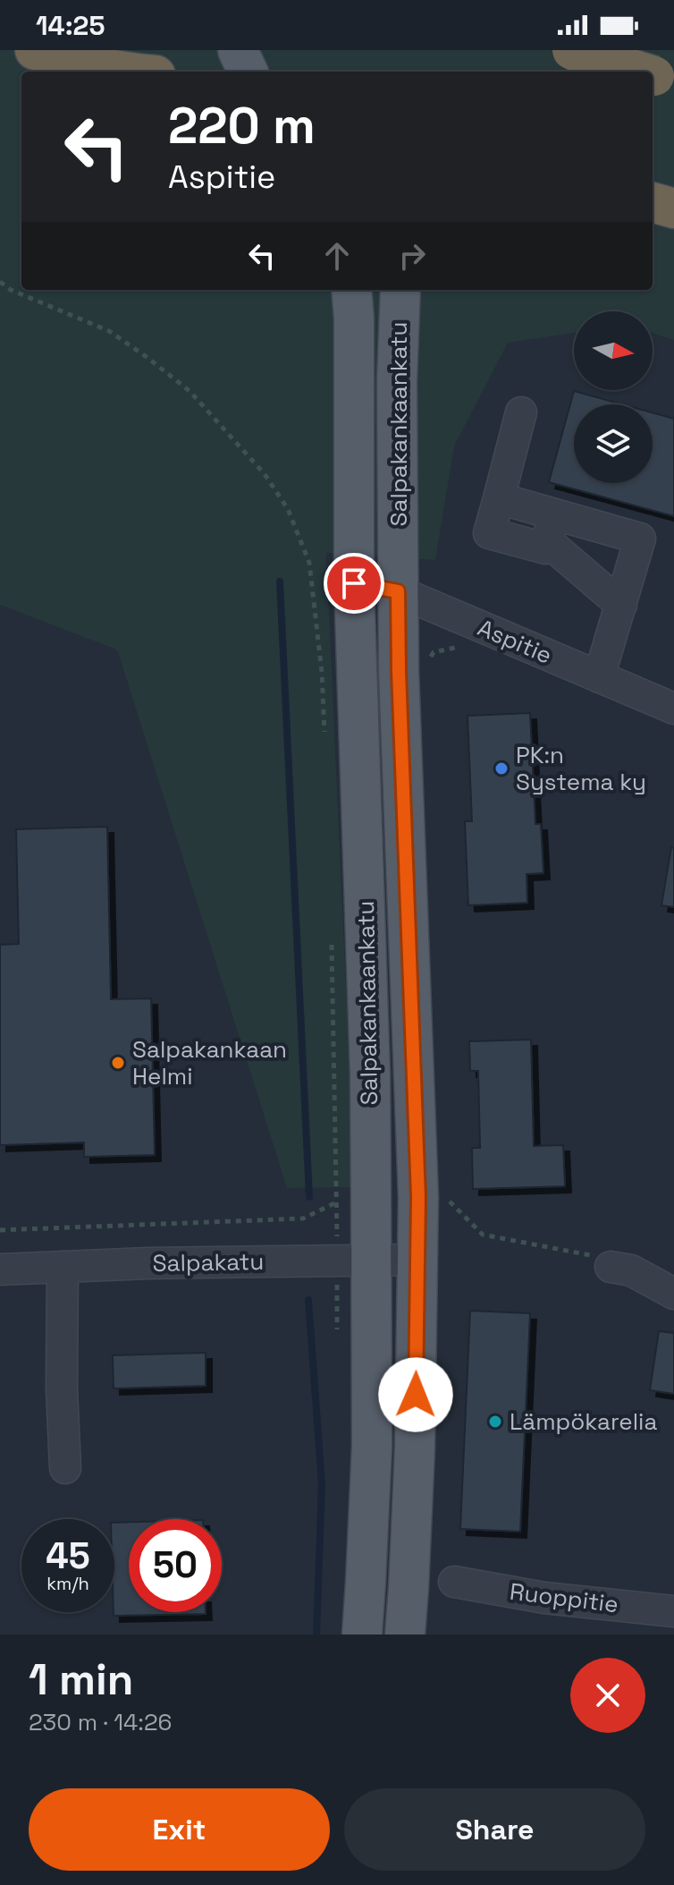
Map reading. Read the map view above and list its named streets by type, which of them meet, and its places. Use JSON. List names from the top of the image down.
{
  "streets": {
    "main road": ["Salpakankaankatu"],
    "street": ["Aspitie", "Salpakatu", "Ruoppitie"]
  },
  "crossings": [
    ["Salpakankaankatu", "Aspitie"],
    ["Salpakankaankatu", "Salpakatu"]
  ],
  "places": ["PK:n Systema ky", "Salpakankaan Helmi", "Lämpökarelia"],
  "north": "right",
  "page": {
    "status": "14:25",
    "turn": ["220 m", "Aspitie"],
    "speed": "45 km/h",
    "limit": "50",
    "heading": ["1 min", "230 m · 14:26"],
    "buttons": ["Exit", "Share"]
  }
}
